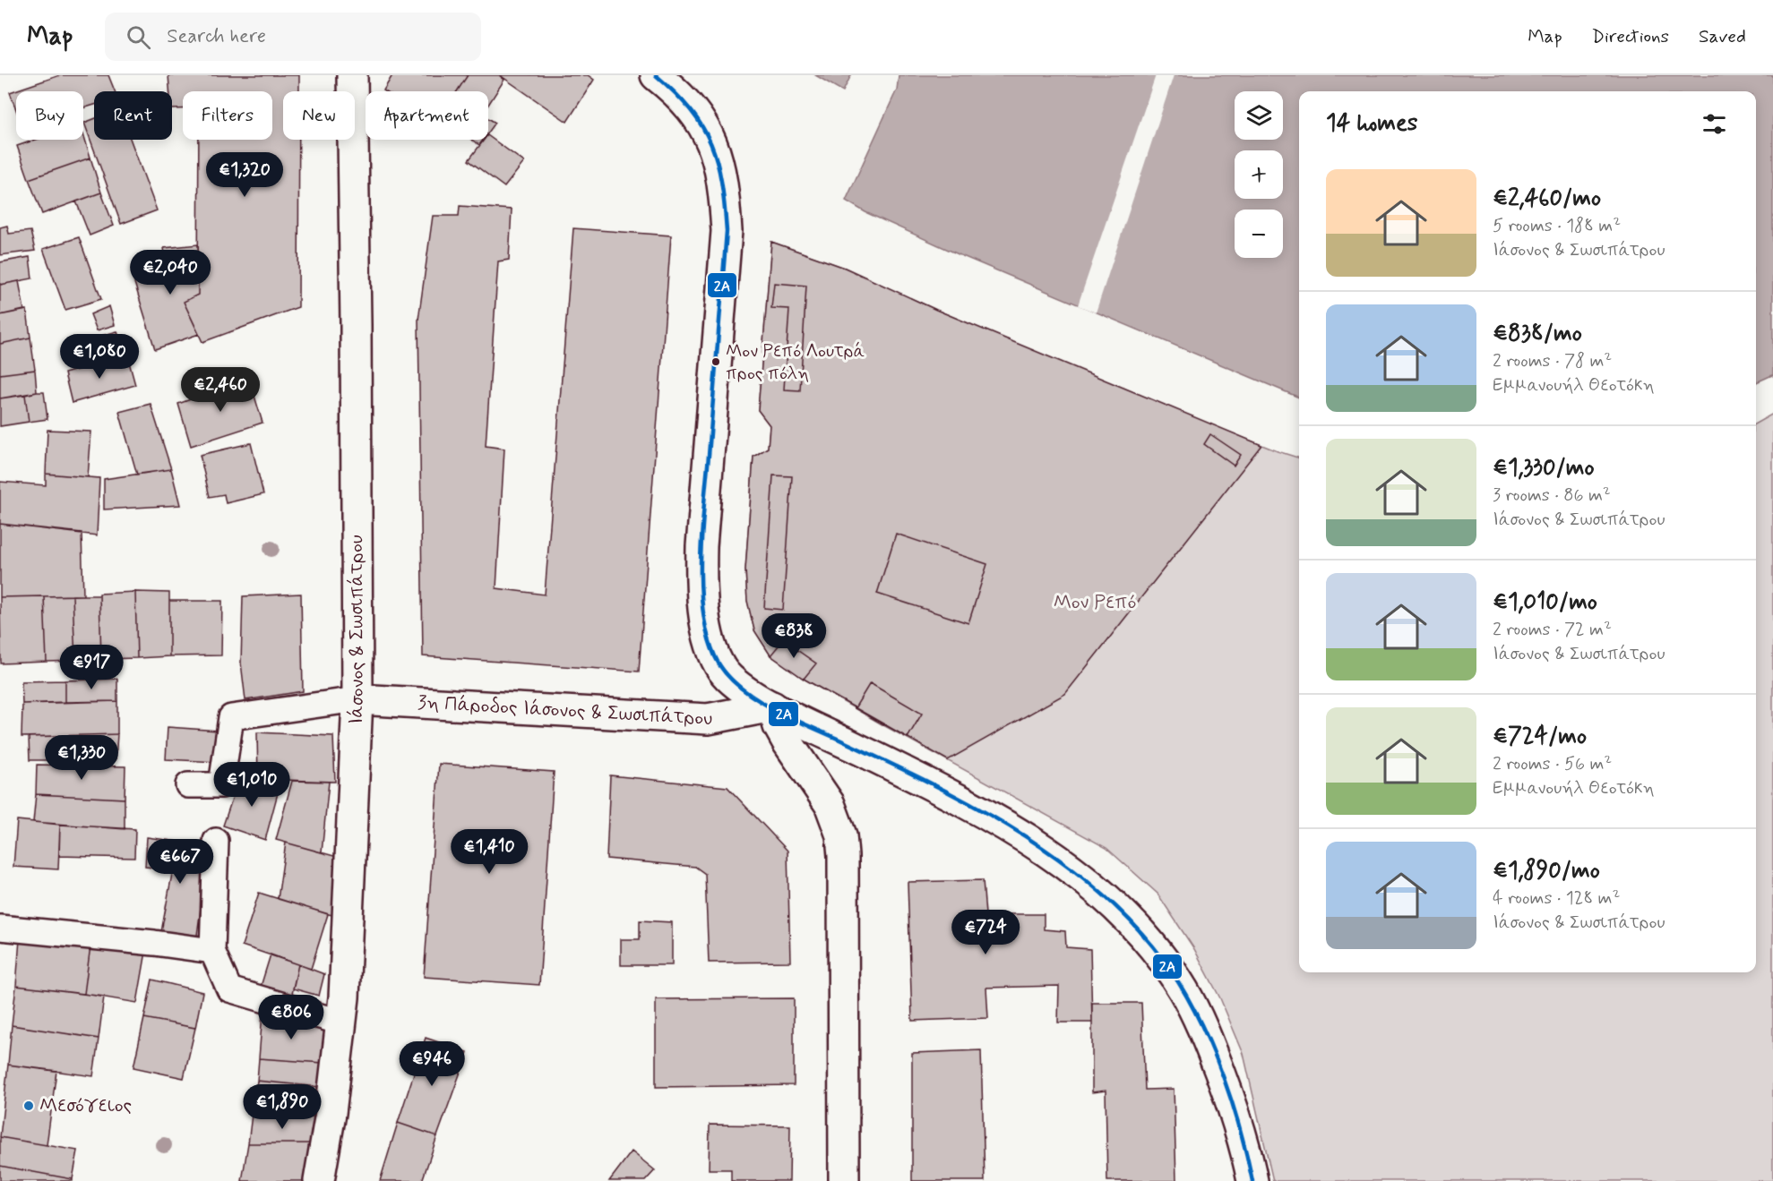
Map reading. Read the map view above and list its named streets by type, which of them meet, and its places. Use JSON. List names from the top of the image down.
{
  "streets": {
    "street": ["Ιάσονος & Σωσιπάτρου", "3η Πάροδος Ιάσονος & Σωσιπάτρου"]
  },
  "crossings": [
    ["Ιάσονος & Σωσιπάτρου", "3η Πάροδος Ιάσονος & Σωσιπάτρου"]
  ],
  "parks": ["Μον Ρεπό"],
  "places": ["Μον Ρεπό Λουτρά προς πόλη", "Μεσόγειος"],
  "lines": ["transit line 2Α"],
  "page": {
    "header": "Map",
    "search": "Search here",
    "nav": ["Map", "Directions", "Saved"],
    "map_buttons": ["+", "−"],
    "chip": [
      "Buy",
      "Rent",
      "Filters",
      "New",
      "Apartment"
    ],
    "heading": "14 homes",
    "price": [
      "€1,320",
      "€2,040",
      "€1,080",
      "€2,460",
      "€838",
      "€917",
      "€1,330",
      "€1,010",
      "€1,410",
      "€667",
      "€724",
      "€806",
      "€946",
      "€1,890"
    ],
    "list": [
      {
        "name": "€2,460/mo",
        "note": "5 rooms · 188 m² · Ιάσονος & Σωσιπάτρου"
      },
      {
        "name": "€838/mo",
        "note": "2 rooms · 78 m² · Εμμανουήλ Θεοτόκη"
      },
      {
        "name": "€1,330/mo",
        "note": "3 rooms · 86 m² · Ιάσονος & Σωσιπάτρου"
      },
      {
        "name": "€1,010/mo",
        "note": "2 rooms · 72 m² · Ιάσονος & Σωσιπάτρου"
      },
      {
        "name": "€724/mo",
        "note": "2 rooms · 56 m² · Εμμανουήλ Θεοτόκη"
      },
      {
        "name": "€1,890/mo",
        "note": "4 rooms · 128 m² · Ιάσονος & Σωσιπάτρου"
      }
    ]
  }
}
